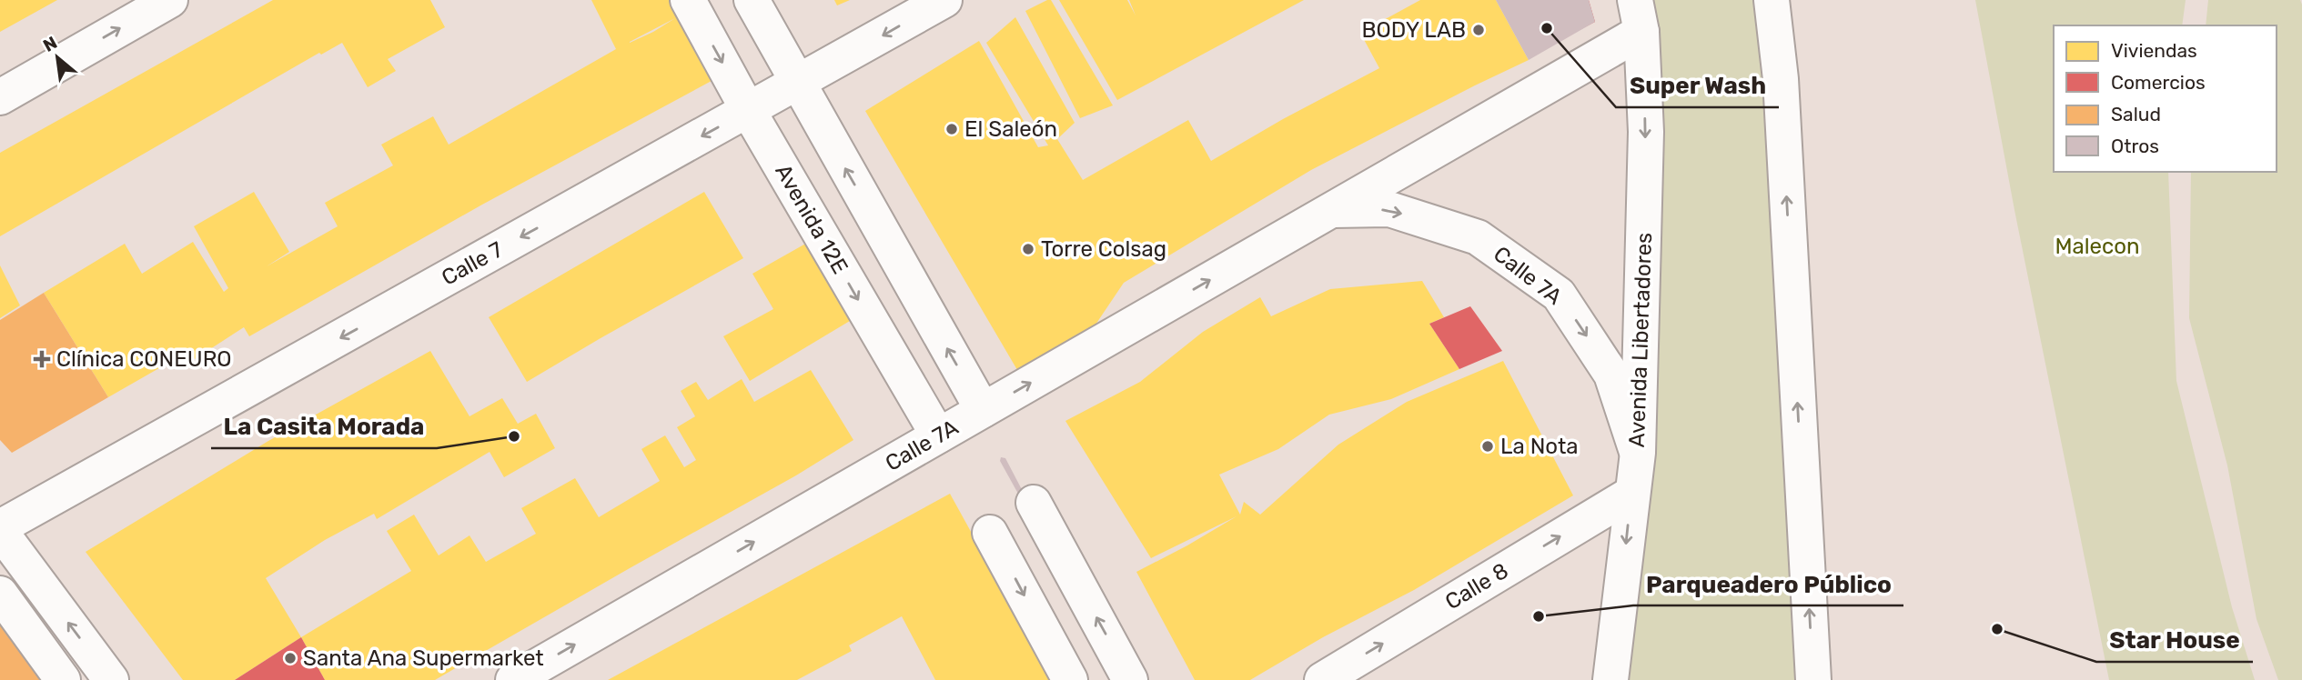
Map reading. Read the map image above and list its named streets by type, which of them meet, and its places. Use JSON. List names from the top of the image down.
{
  "streets": {
    "street": [
      "Avenida 12E",
      "Calle 7",
      "Calle 7A",
      "Avenida Libertadores",
      "Calle 8"
    ]
  },
  "crossings": [
    ["Avenida 12E", "Calle 7"],
    ["Avenida 12E", "Calle 7A"],
    ["Calle 7A", "Avenida Libertadores"],
    ["Avenida Libertadores", "Calle 8"]
  ],
  "one_way": ["Calle 7", "Calle 7A", "Calle 8"],
  "parks": ["Malecon"],
  "places": {
    "other": [
      "Super Wash",
      "BODY LAB",
      "El Saleón",
      "Torre Colsag",
      "La Casita Morada",
      "La Nota",
      "Parqueadero Público",
      "Star House",
      "Santa Ana Supermarket"
    ],
    "health": ["Clínica CONEURO"]
  },
  "legend": [
    "Viviendas",
    "Comercios",
    "Salud",
    "Otros"
  ],
  "north": "top left"
}
